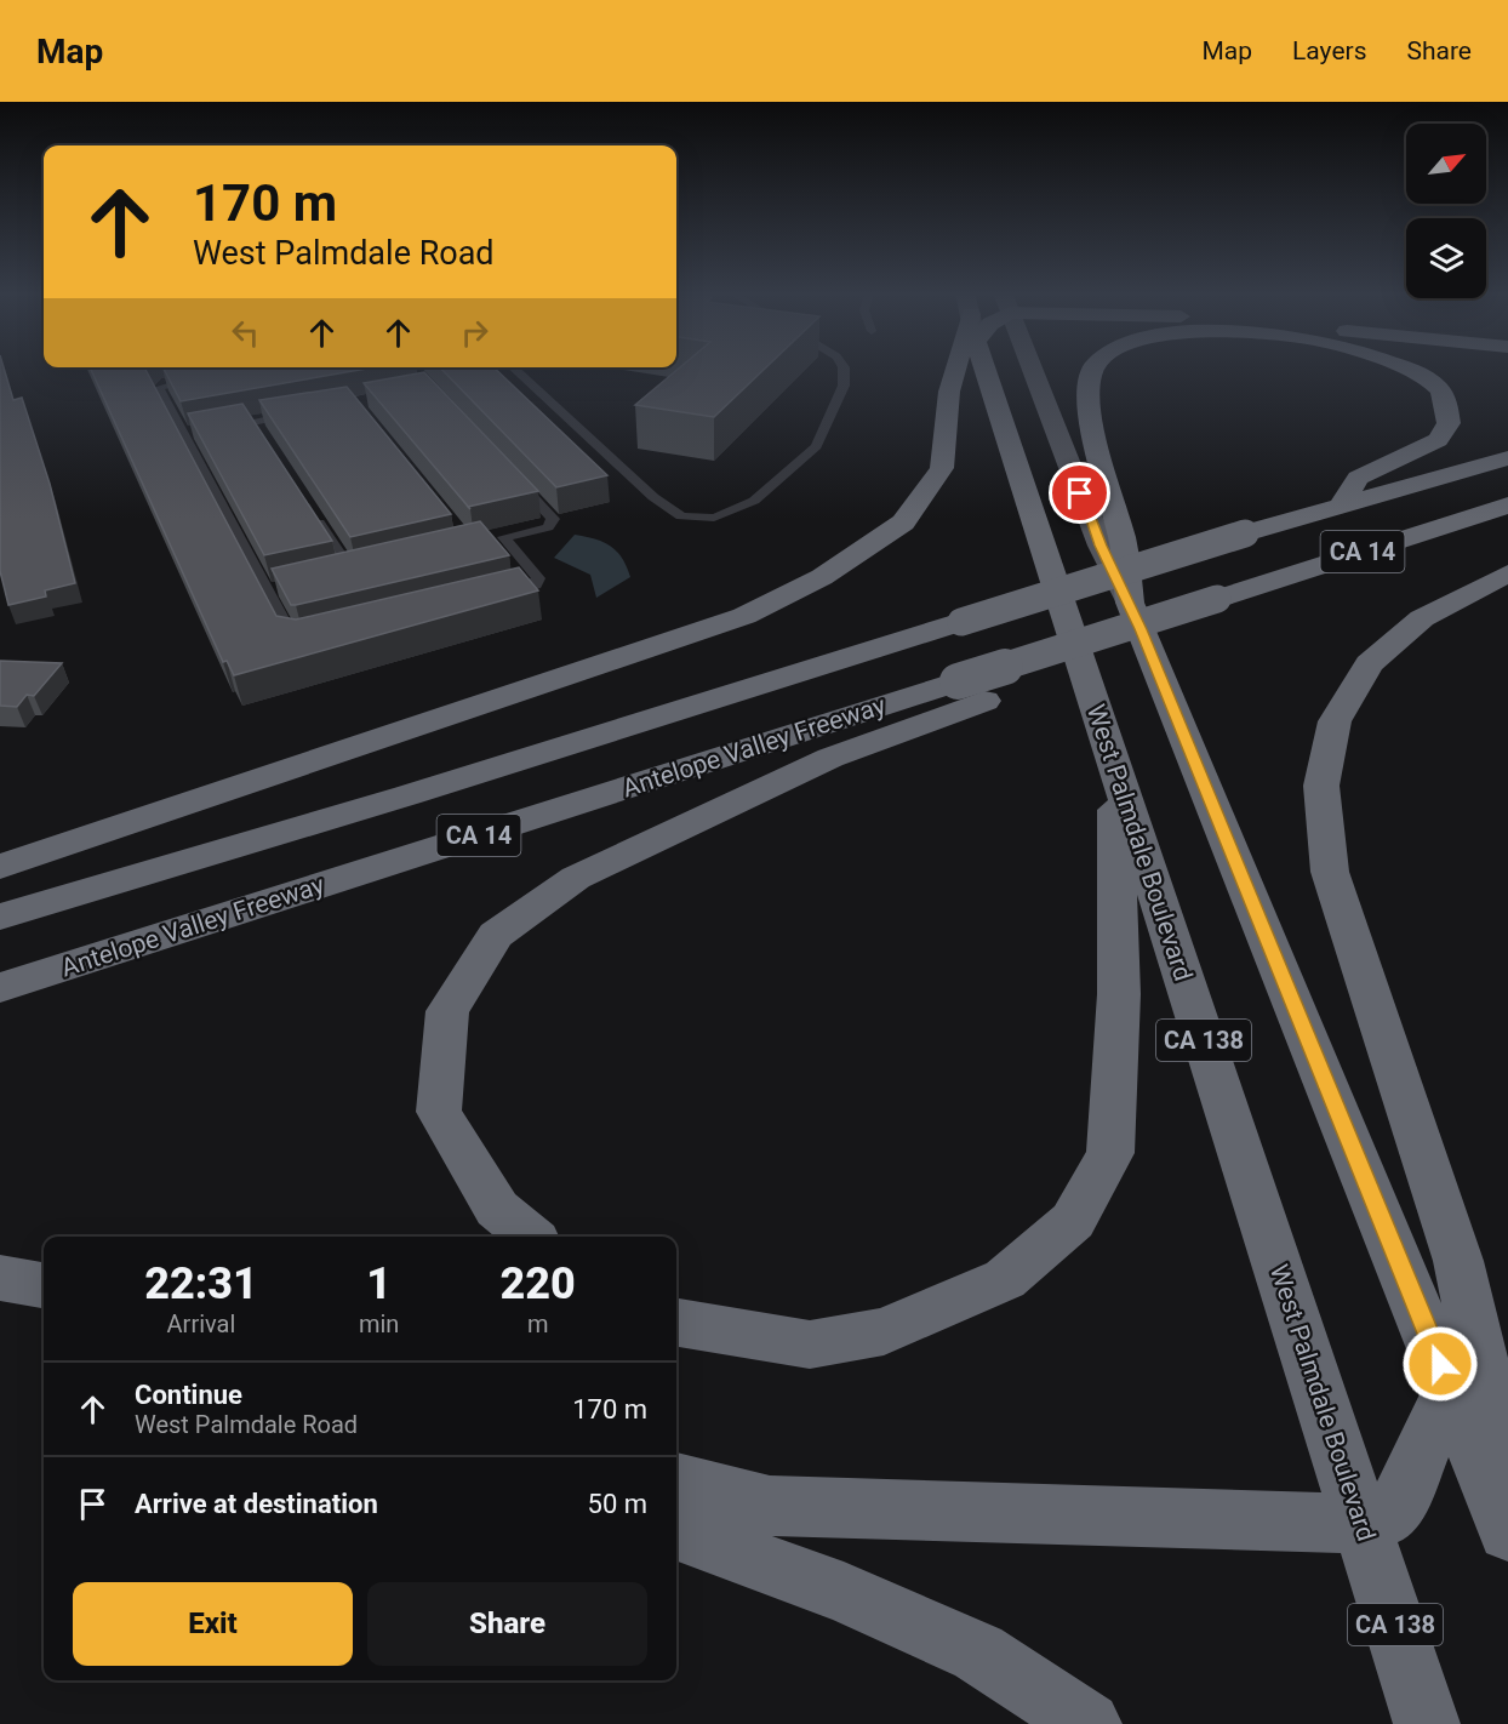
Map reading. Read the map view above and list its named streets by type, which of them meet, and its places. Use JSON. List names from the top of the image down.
{
  "streets": {
    "highway": [
      "CA 14",
      "Antelope Valley Freeway",
      "West Palmdale Boulevard",
      "CA 138"
    ]
  },
  "crossings": [
    ["CA 14", "Antelope Valley Freeway"]
  ],
  "north": "top right",
  "page": {
    "header": "Map",
    "nav": ["Map", "Layers", "Share"],
    "turn": ["170 m", "West Palmdale Road"],
    "eta": [
      "22:31",
      "Arrival",
      "1",
      "min",
      "220",
      "m"
    ],
    "list": [
      {
        "name": "Continue",
        "note": "West Palmdale Road",
        "value": "170 m"
      },
      {
        "name": "Arrive at destination",
        "value": "50 m"
      }
    ],
    "buttons": ["Exit", "Share"]
  }
}
